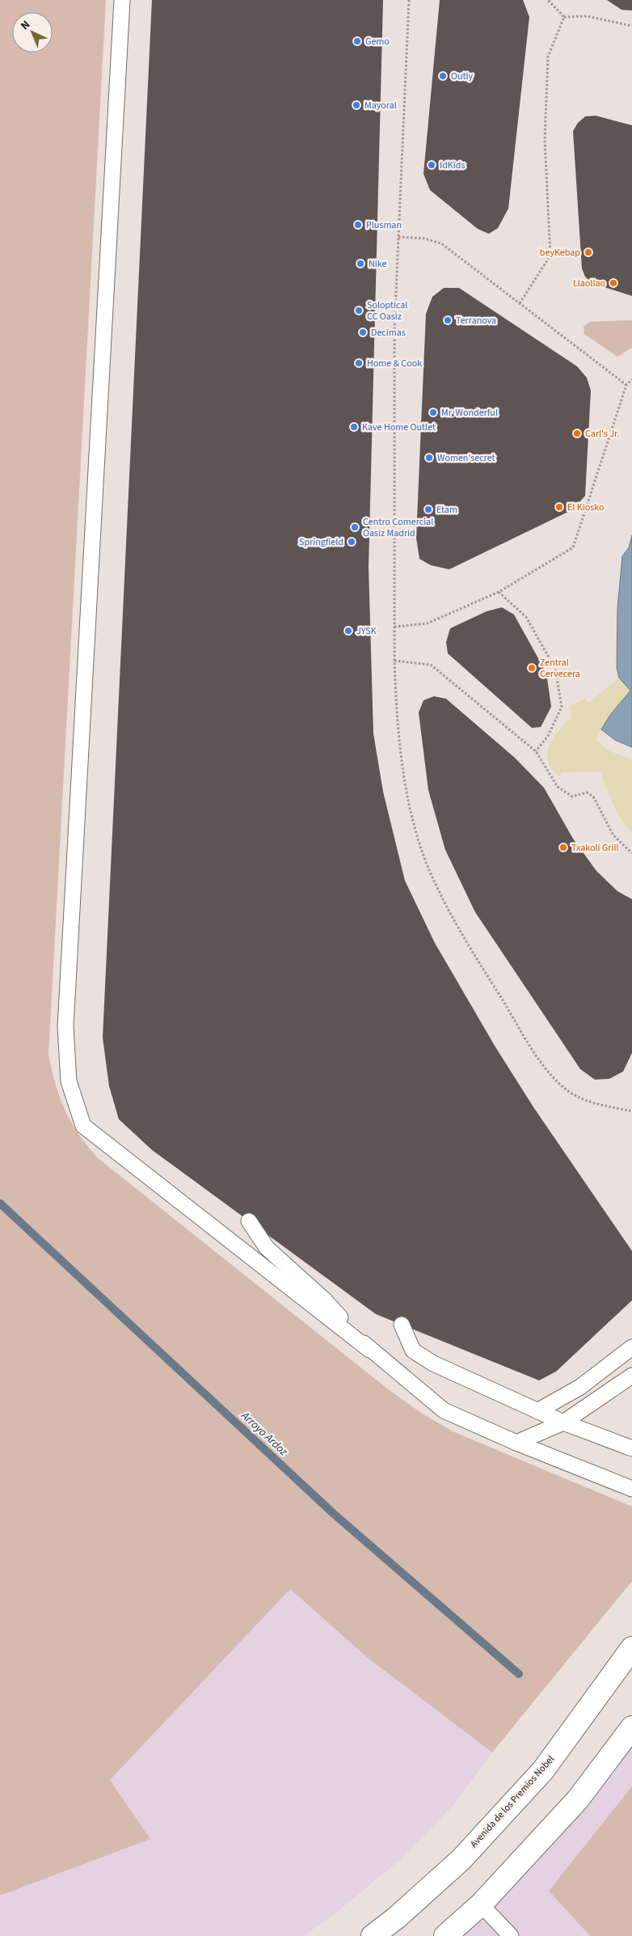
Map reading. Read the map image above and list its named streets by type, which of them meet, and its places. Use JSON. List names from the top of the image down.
{
  "streets": {
    "street": ["Avenida de los Premios Nobel"]
  },
  "water": ["Arroyo Ardoz"],
  "places": [
    "Gemo",
    "Outly",
    "Mayoral",
    "IdKids",
    "Plusman",
    "beyKebap",
    "Nike",
    "Llaollao",
    "Soloptical CC Oasiz",
    "Terranova",
    "Decimas",
    "Home & Cook",
    "Mr. Wonderful",
    "Kave Home Outlet",
    "Carl's Jr.",
    "Women'secret",
    "El Kiosko",
    "Etam",
    "Centro Comercial Oasiz Madrid",
    "Springfield",
    "JYSK",
    "Zentral Cervecera",
    "Txakoli Grill"
  ],
  "north": "top left"
}
